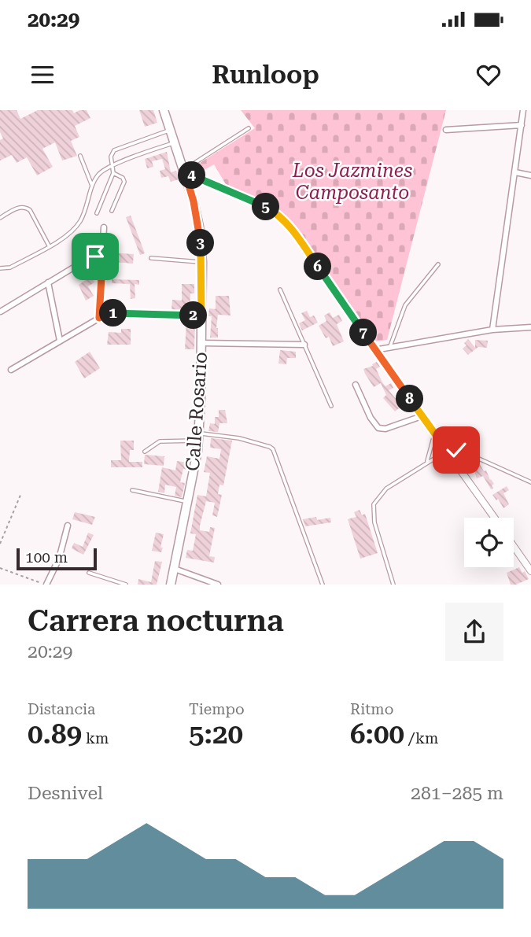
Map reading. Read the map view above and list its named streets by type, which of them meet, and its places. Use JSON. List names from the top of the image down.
{
  "streets": {
    "main road": ["Calle Rosario"]
  },
  "parks": ["Los Jazmines Camposanto"],
  "scale_bar": "100 m",
  "page": {
    "status": "20:29",
    "header": "Runloop",
    "pins": [
      "4",
      "5",
      "3",
      "6",
      "1",
      "2",
      "7",
      "8"
    ],
    "scale": "100 m",
    "heading": ["Carrera nocturna", "20:29"],
    "stats": [
      ["Distancia", "0.89 km"],
      ["Tiempo", "5:20"],
      ["Ritmo", "6:00 /km"]
    ],
    "chart": ["Desnivel", "281–285 m"]
  }
}
